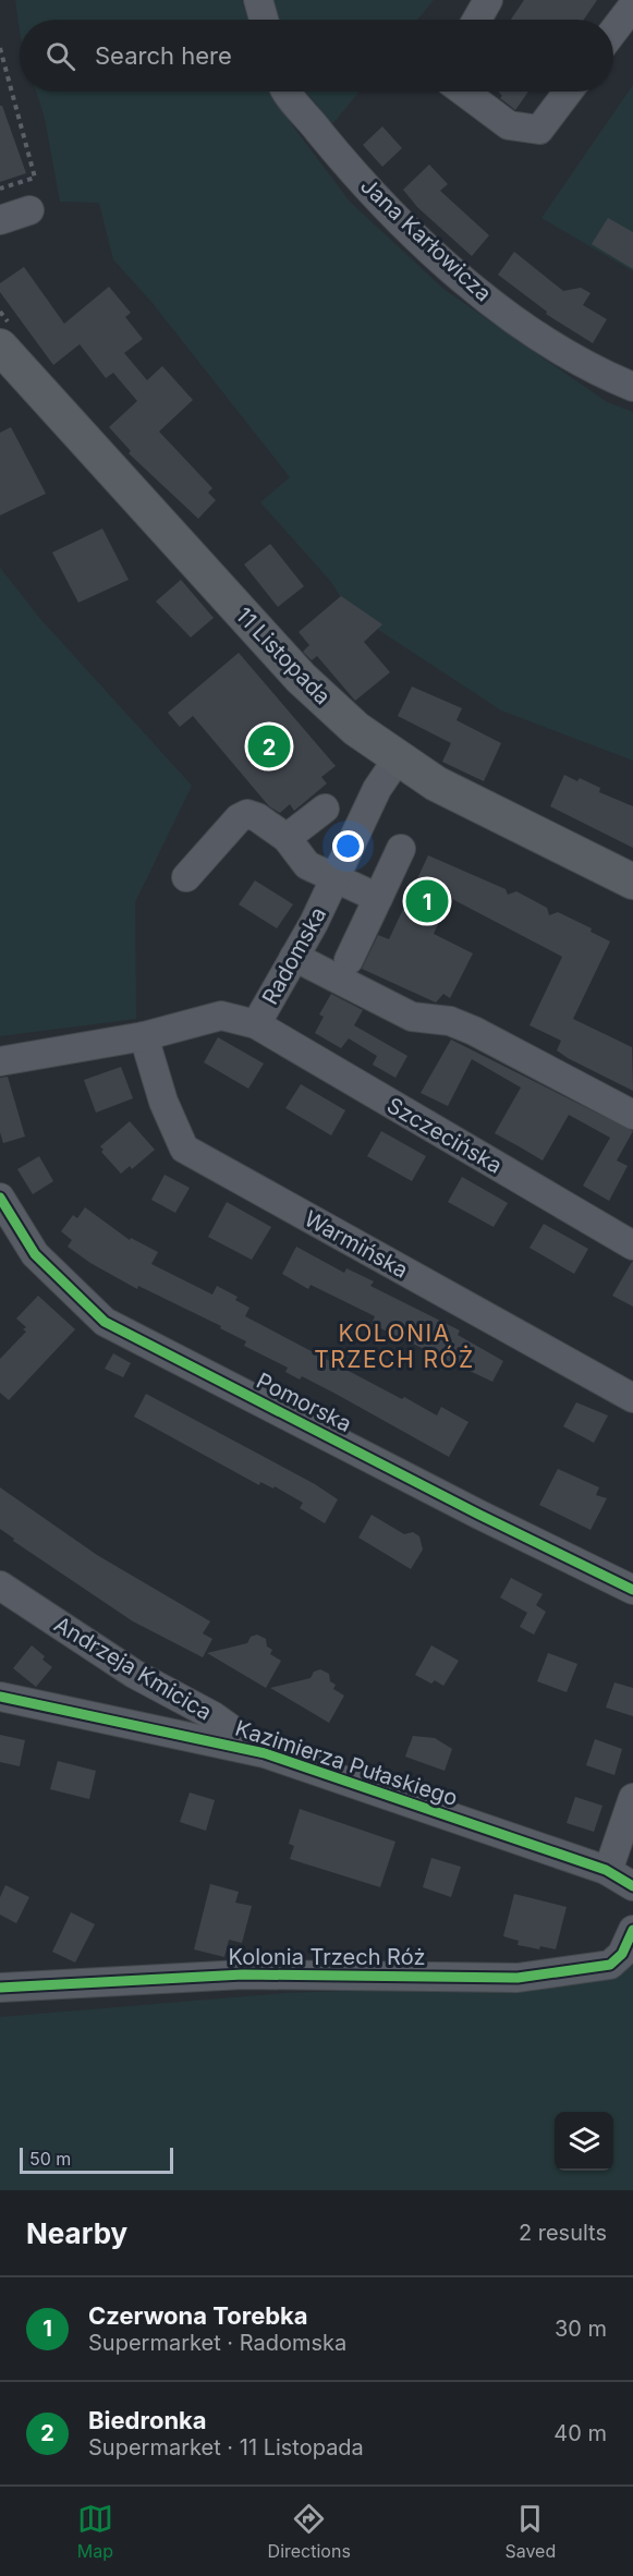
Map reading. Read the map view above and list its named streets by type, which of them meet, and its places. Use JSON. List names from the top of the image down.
{
  "streets": {
    "main road": ["11 Listopada"],
    "street": [
      "Jana Karłowicza",
      "Radomska",
      "Szczecińska",
      "Warmińska",
      "Pomorska",
      "Andrzeja Kmicica",
      "Kazimierza Pułaskiego",
      "Kolonia Trzech Róż"
    ]
  },
  "crossings": [
    ["11 Listopada", "Radomska"],
    ["Radomska", "Szczecińska"],
    ["Radomska", "Warmińska"],
    ["Andrzeja Kmicica", "Kazimierza Pułaskiego"]
  ],
  "districts": ["KOLONIA TRZECH RÓŻ"],
  "scale_bar": "50 m",
  "page": {
    "search": "Search here",
    "pins": ["2", "1"],
    "scale": "50 m",
    "heading": ["Nearby", "2 results"],
    "list": [
      {
        "mark": "1",
        "name": "Czerwona Torebka",
        "note": "Supermarket · Radomska",
        "value": "30 m"
      },
      {
        "mark": "2",
        "name": "Biedronka",
        "note": "Supermarket · 11 Listopada",
        "value": "40 m"
      }
    ],
    "nav": ["Map", "Directions", "Saved"]
  }
}
